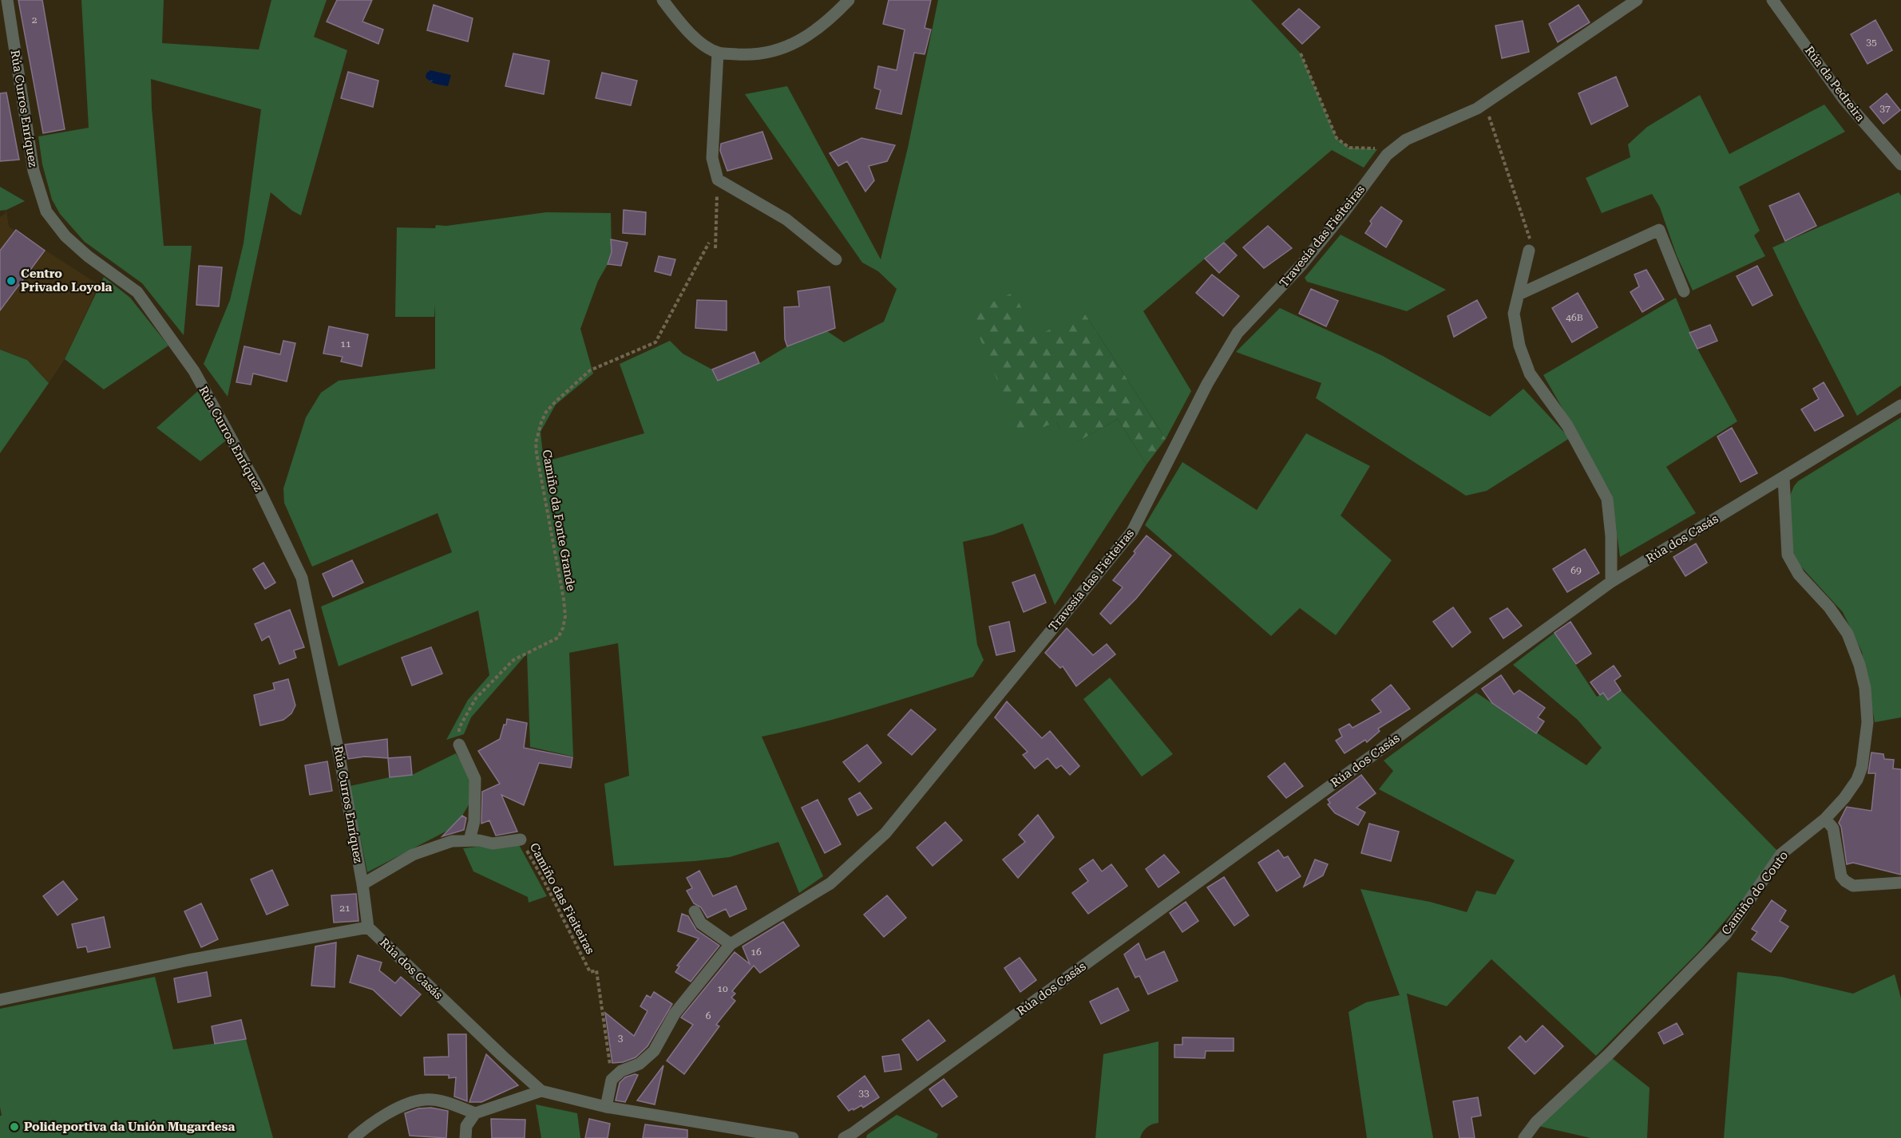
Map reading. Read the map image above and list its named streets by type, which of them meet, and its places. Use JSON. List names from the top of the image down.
{
  "streets": {
    "street": [
      "Rúa da Pedreira",
      "Rúa Curros Enríquez",
      "Travesía das Fieiteiras",
      "Rúa dos Casás",
      "Camiño do Couto"
    ],
    "path": ["Camiño da Fonte Grande", "Camiño das Fieiteiras"]
  },
  "crossings": [
    ["Rúa Curros Enríquez", "Rúa dos Casás"],
    ["Travesía das Fieiteiras", "Camiño das Fieiteiras"],
    ["Rúa dos Casás", "Camiño do Couto"]
  ],
  "places": ["Centro Privado Loyola", "Polideportiva da Unión Mugardesa"],
  "house_numbers": [
    "2",
    "35",
    "37",
    "46B",
    "11",
    "69",
    "21",
    "16",
    "10",
    "6",
    "3",
    "33"
  ]
}
